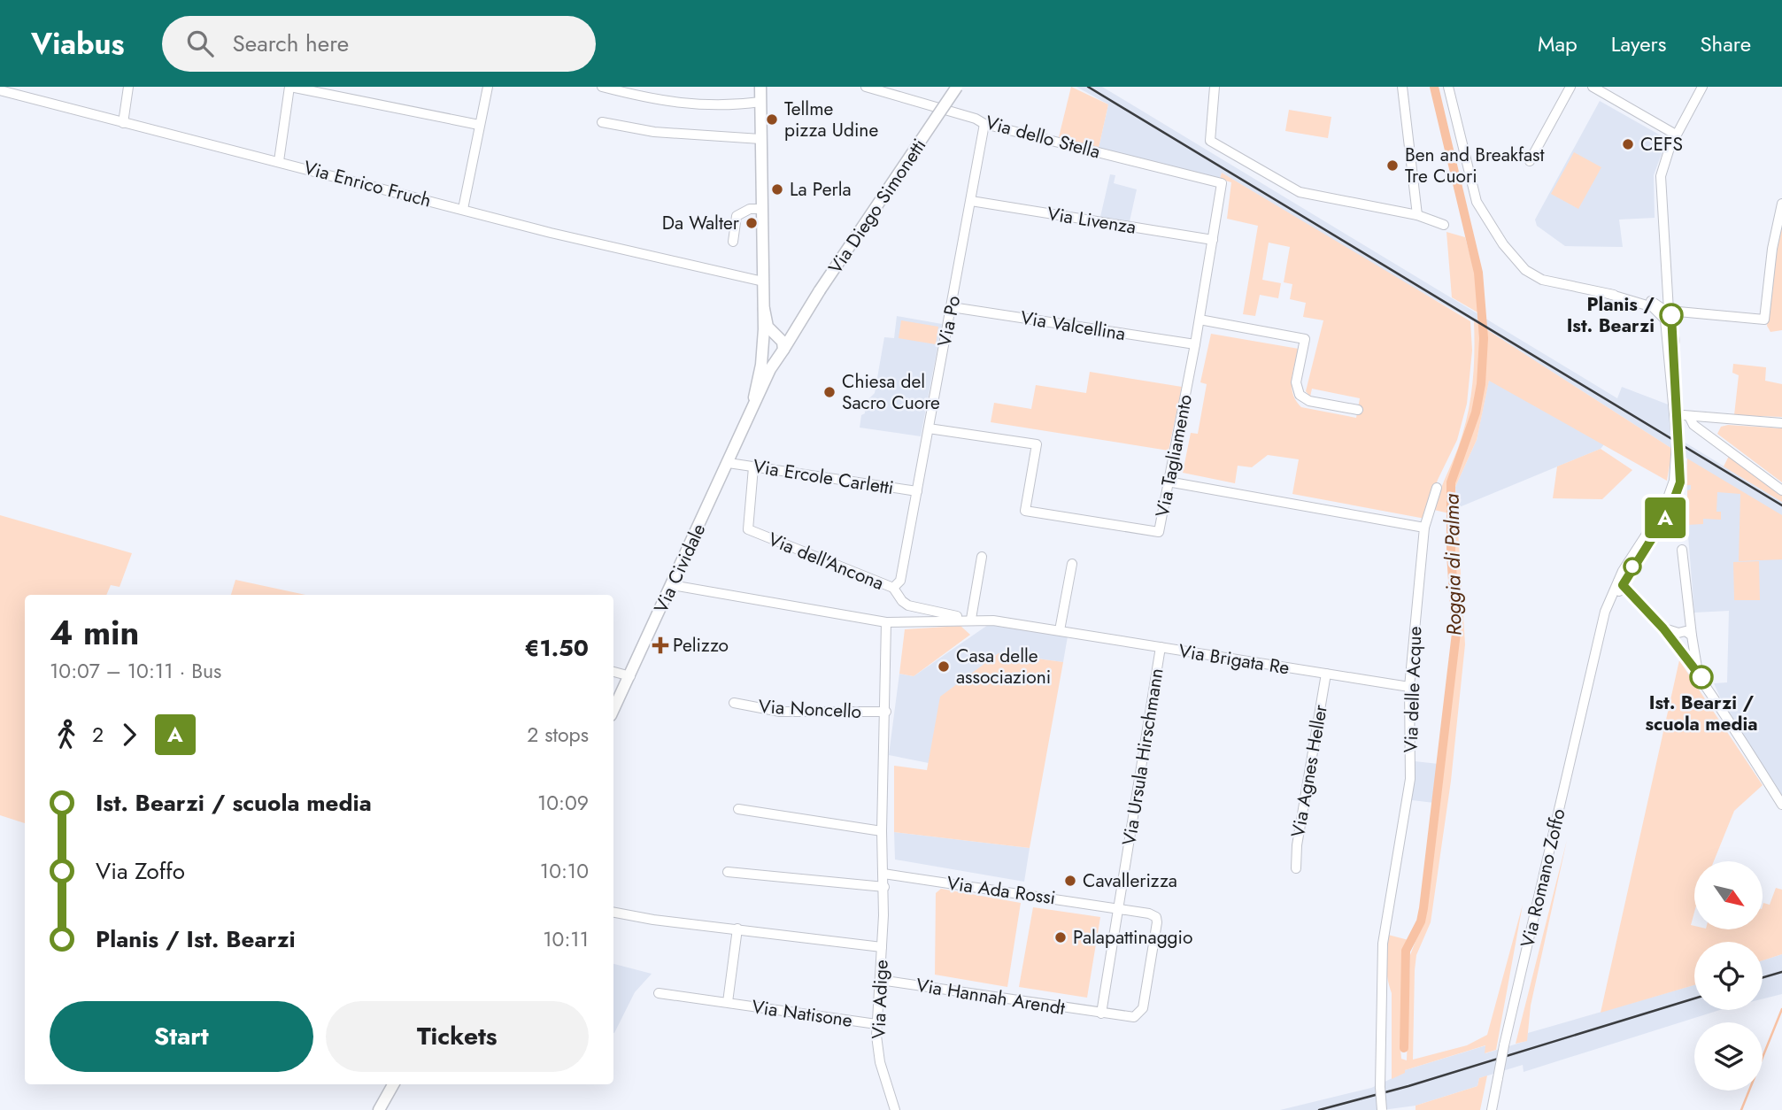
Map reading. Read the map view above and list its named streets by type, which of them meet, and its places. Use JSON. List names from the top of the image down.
{
  "streets": {
    "main road": ["Via Diego Simonetti", "Via Cividale"],
    "street": [
      "Via dello Stella",
      "Via Enrico Fruch",
      "Via Livenza",
      "Via Po",
      "Via Valcellina",
      "Via Tagliamento",
      "Via Ercole Carletti",
      "Via dell'Ancona",
      "Via Brigata Re",
      "Via delle Acque",
      "Via Noncello",
      "Via Ursula Hirschmann",
      "Via Agnes Heller",
      "Via Romano Zoffo",
      "Via Ada Rossi",
      "Via Hannah Arendt",
      "Via Adige",
      "Via Natisone"
    ]
  },
  "crossings": [
    ["Via dello Stella", "Via Po"],
    ["Via dello Stella", "Via Tagliamento"],
    ["Via Enrico Fruch", "Via Cividale"],
    ["Via Diego Simonetti", "Via Cividale"],
    ["Via Livenza", "Via Po"],
    ["Via Livenza", "Via Tagliamento"],
    ["Via Po", "Via Valcellina"],
    ["Via Po", "Via Tagliamento"],
    ["Via Po", "Via Ercole Carletti"],
    ["Via Po", "Via dell'Ancona"],
    ["Via Valcellina", "Via Tagliamento"],
    ["Via Ercole Carletti", "Via dell'Ancona"],
    ["Via Ercole Carletti", "Via Cividale"],
    ["Via Cividale", "Via Brigata Re"],
    ["Via Brigata Re", "Via delle Acque"],
    ["Via Brigata Re", "Via Ursula Hirschmann"],
    ["Via Brigata Re", "Via Agnes Heller"],
    ["Via Brigata Re", "Via Adige"],
    ["Via Noncello", "Via Adige"],
    ["Via Ursula Hirschmann", "Via Ada Rossi"],
    ["Via Ursula Hirschmann", "Via Hannah Arendt"],
    ["Via Ada Rossi", "Via Hannah Arendt"],
    ["Via Ada Rossi", "Via Adige"],
    ["Via Hannah Arendt", "Via Adige"],
    ["Via Adige", "Via Natisone"]
  ],
  "water": ["Roggia di Palma"],
  "places": {
    "other": [
      "Tellme pizza Udine",
      "CEFS",
      "Ben and Breakfast Tre Cuori",
      "La Perla",
      "Da Walter",
      "Planis / Ist. Bearzi",
      "Chiesa del Sacro Cuore",
      "Casa delle associazioni",
      "Ist. Bearzi / scuola media",
      "Cavallerizza",
      "Palapattinaggio"
    ],
    "health": ["Pelizzo"]
  },
  "lines": ["bus line A"],
  "north": "bottom right",
  "page": {
    "header": "Viabus",
    "search": "Search here",
    "nav": ["Map", "Layers", "Share"],
    "on_map": "A",
    "heading": ["4 min", "10:07 – 10:11 · Bus", "€1.50"],
    "legs": ["2", "A", "2 stops"],
    "list": [
      {
        "name": "Ist. Bearzi / scuola media",
        "value": "10:09"
      },
      {
        "name": "Via Zoffo",
        "value": "10:10"
      },
      {
        "name": "Planis / Ist. Bearzi",
        "value": "10:11"
      }
    ],
    "buttons": ["Start", "Tickets"]
  }
}
